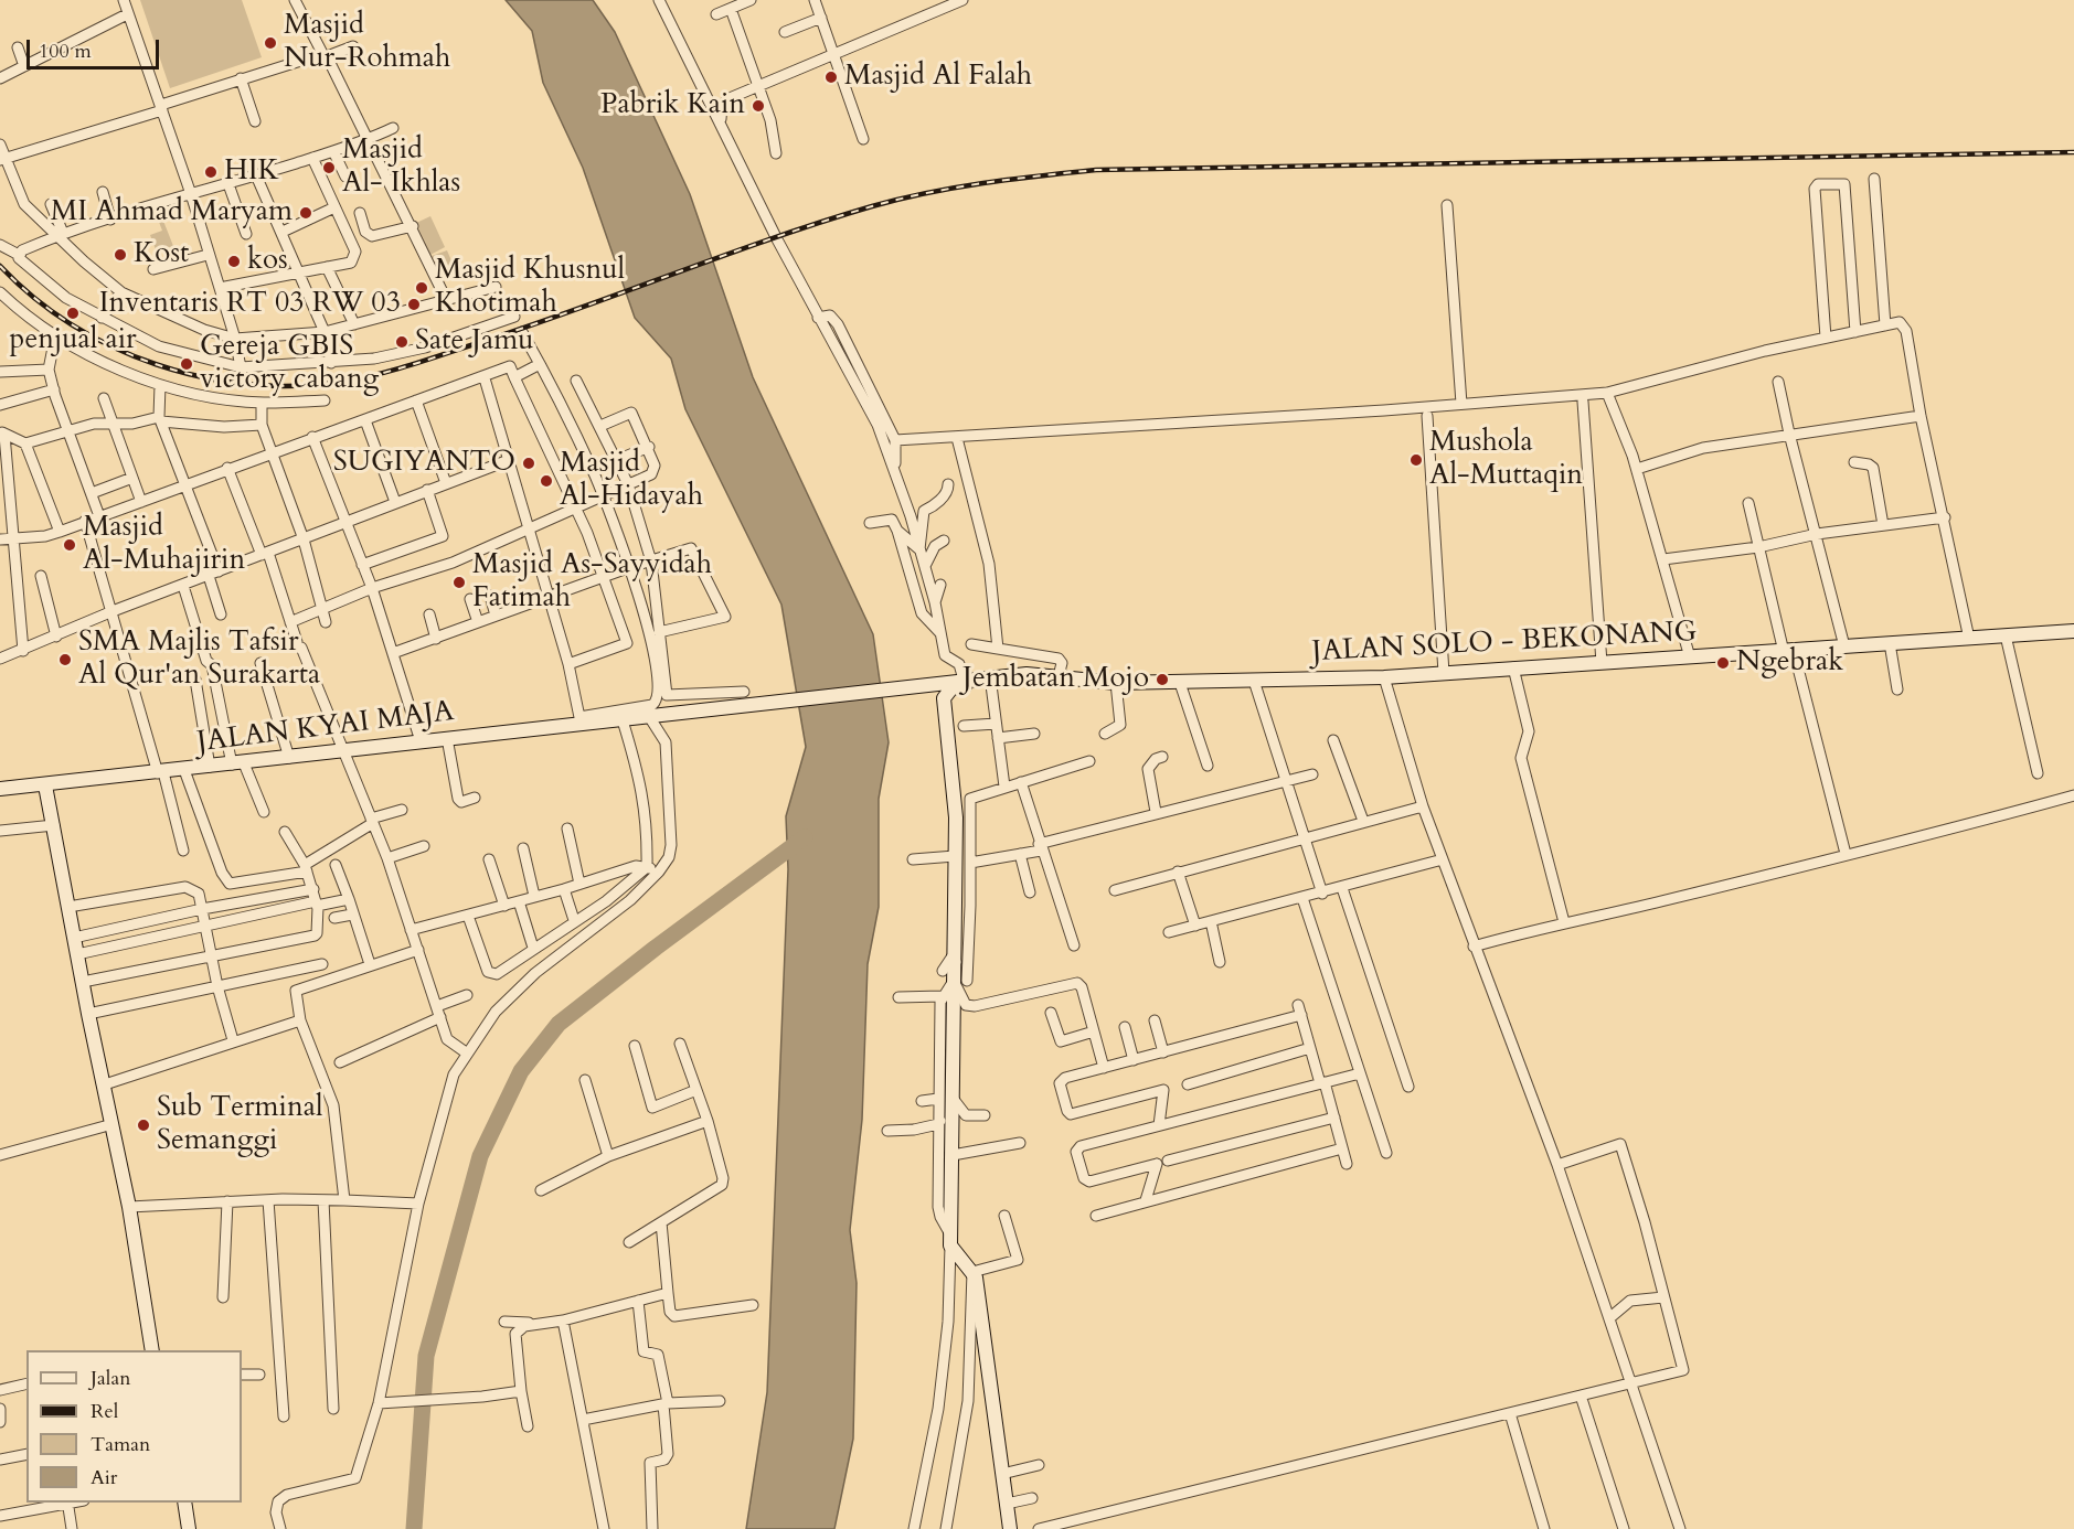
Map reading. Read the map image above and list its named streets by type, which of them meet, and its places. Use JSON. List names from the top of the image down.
{
  "streets": {
    "main road": ["JALAN SOLO - BEKONANG", "JALAN KYAI MAJA"]
  },
  "crossings": [
    ["JALAN SOLO - BEKONANG", "JALAN KYAI MAJA"]
  ],
  "places": [
    "Masjid Nur-Rohmah",
    "Masjid Al Falah",
    "Pabrik Kain",
    "Masjid Al- Ikhlas",
    "HIK",
    "MI Ahmad Maryam",
    "Kost",
    "kos",
    "Masjid Khusnul Khotimah",
    "Inventaris RT 03 RW 03",
    "penjual air",
    "Sate Jamu",
    "Gereja GBIS victory cabang",
    "Mushola Al-Muttaqin",
    "SUGIYANTO",
    "Masjid Al-Hidayah",
    "Masjid Al-Muhajirin",
    "Masjid As-Sayyidah Fatimah",
    "SMA Majlis Tafsir Al Qur'an Surakarta",
    "Ngebrak",
    "Jembatan Mojo",
    "Sub Terminal Semanggi"
  ],
  "legend": [
    "Jalan",
    "Rel",
    "Taman",
    "Air"
  ],
  "scale_bar": "100 m"
}
